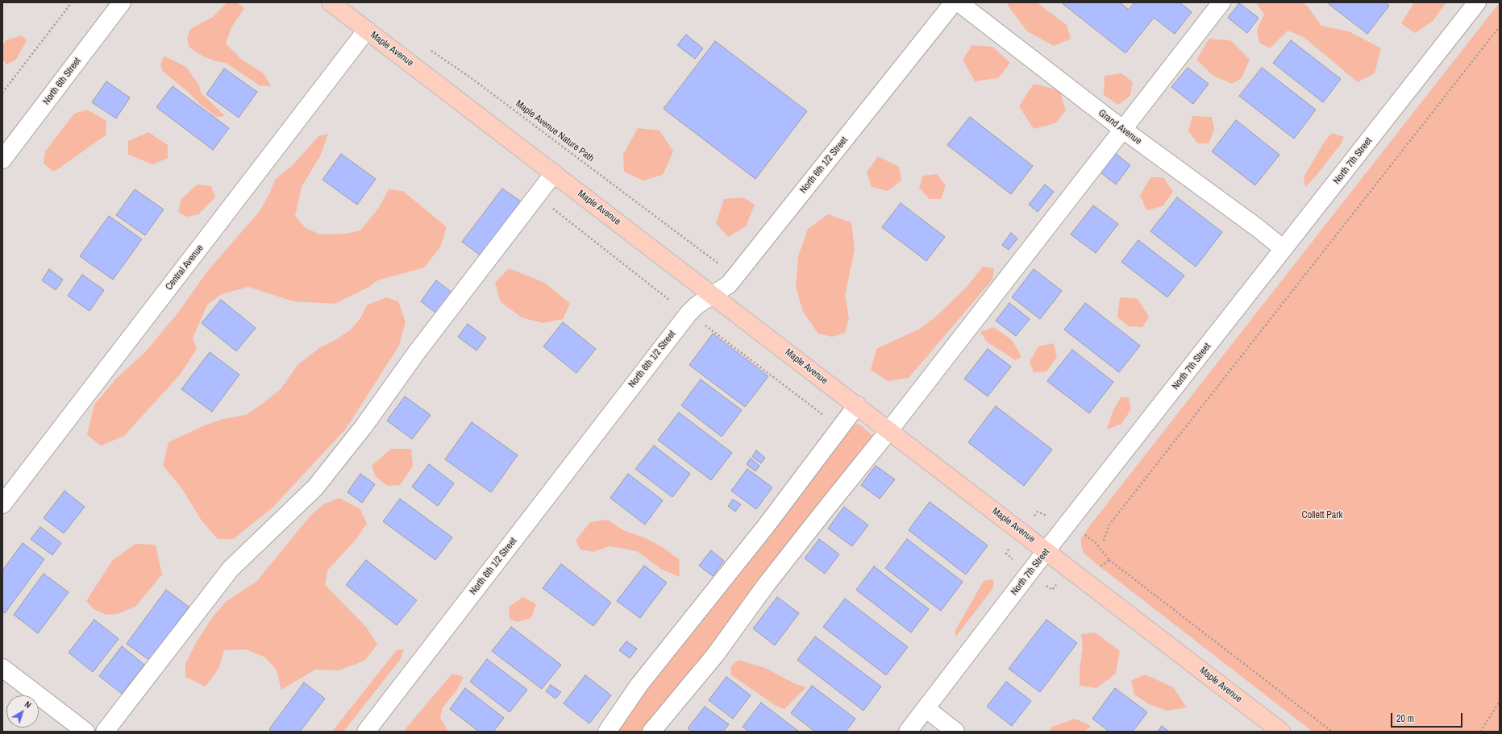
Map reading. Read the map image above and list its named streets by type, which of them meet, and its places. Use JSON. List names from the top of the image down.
{
  "streets": {
    "main road": ["Maple Avenue"],
    "street": [
      "North 6th Street",
      "Grand Avenue",
      "North 7th Street",
      "North 6th 1/2 Street",
      "Central Avenue"
    ],
    "path": ["Maple Avenue Nature Path"]
  },
  "crossings": [
    ["Maple Avenue", "North 7th Street"],
    ["Maple Avenue", "North 6th 1/2 Street"],
    ["Maple Avenue", "Central Avenue"],
    ["Grand Avenue", "North 7th Street"],
    ["Maple Avenue Nature Path", "North 6th 1/2 Street"]
  ],
  "parks": ["Collett Park"],
  "scale_bar": "20 m",
  "north": "top right"
}
